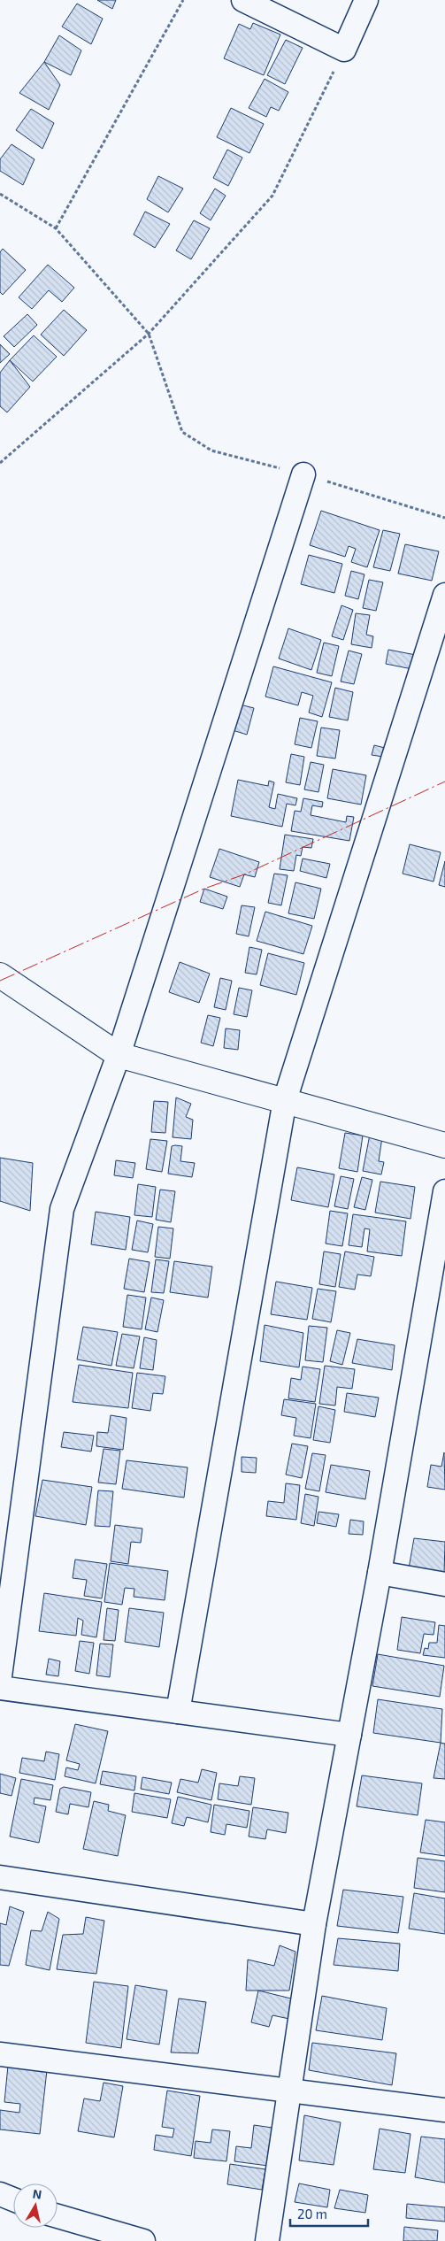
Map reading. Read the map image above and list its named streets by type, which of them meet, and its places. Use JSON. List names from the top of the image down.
{
  "scale_bar": "20 m",
  "north": "top"
}
